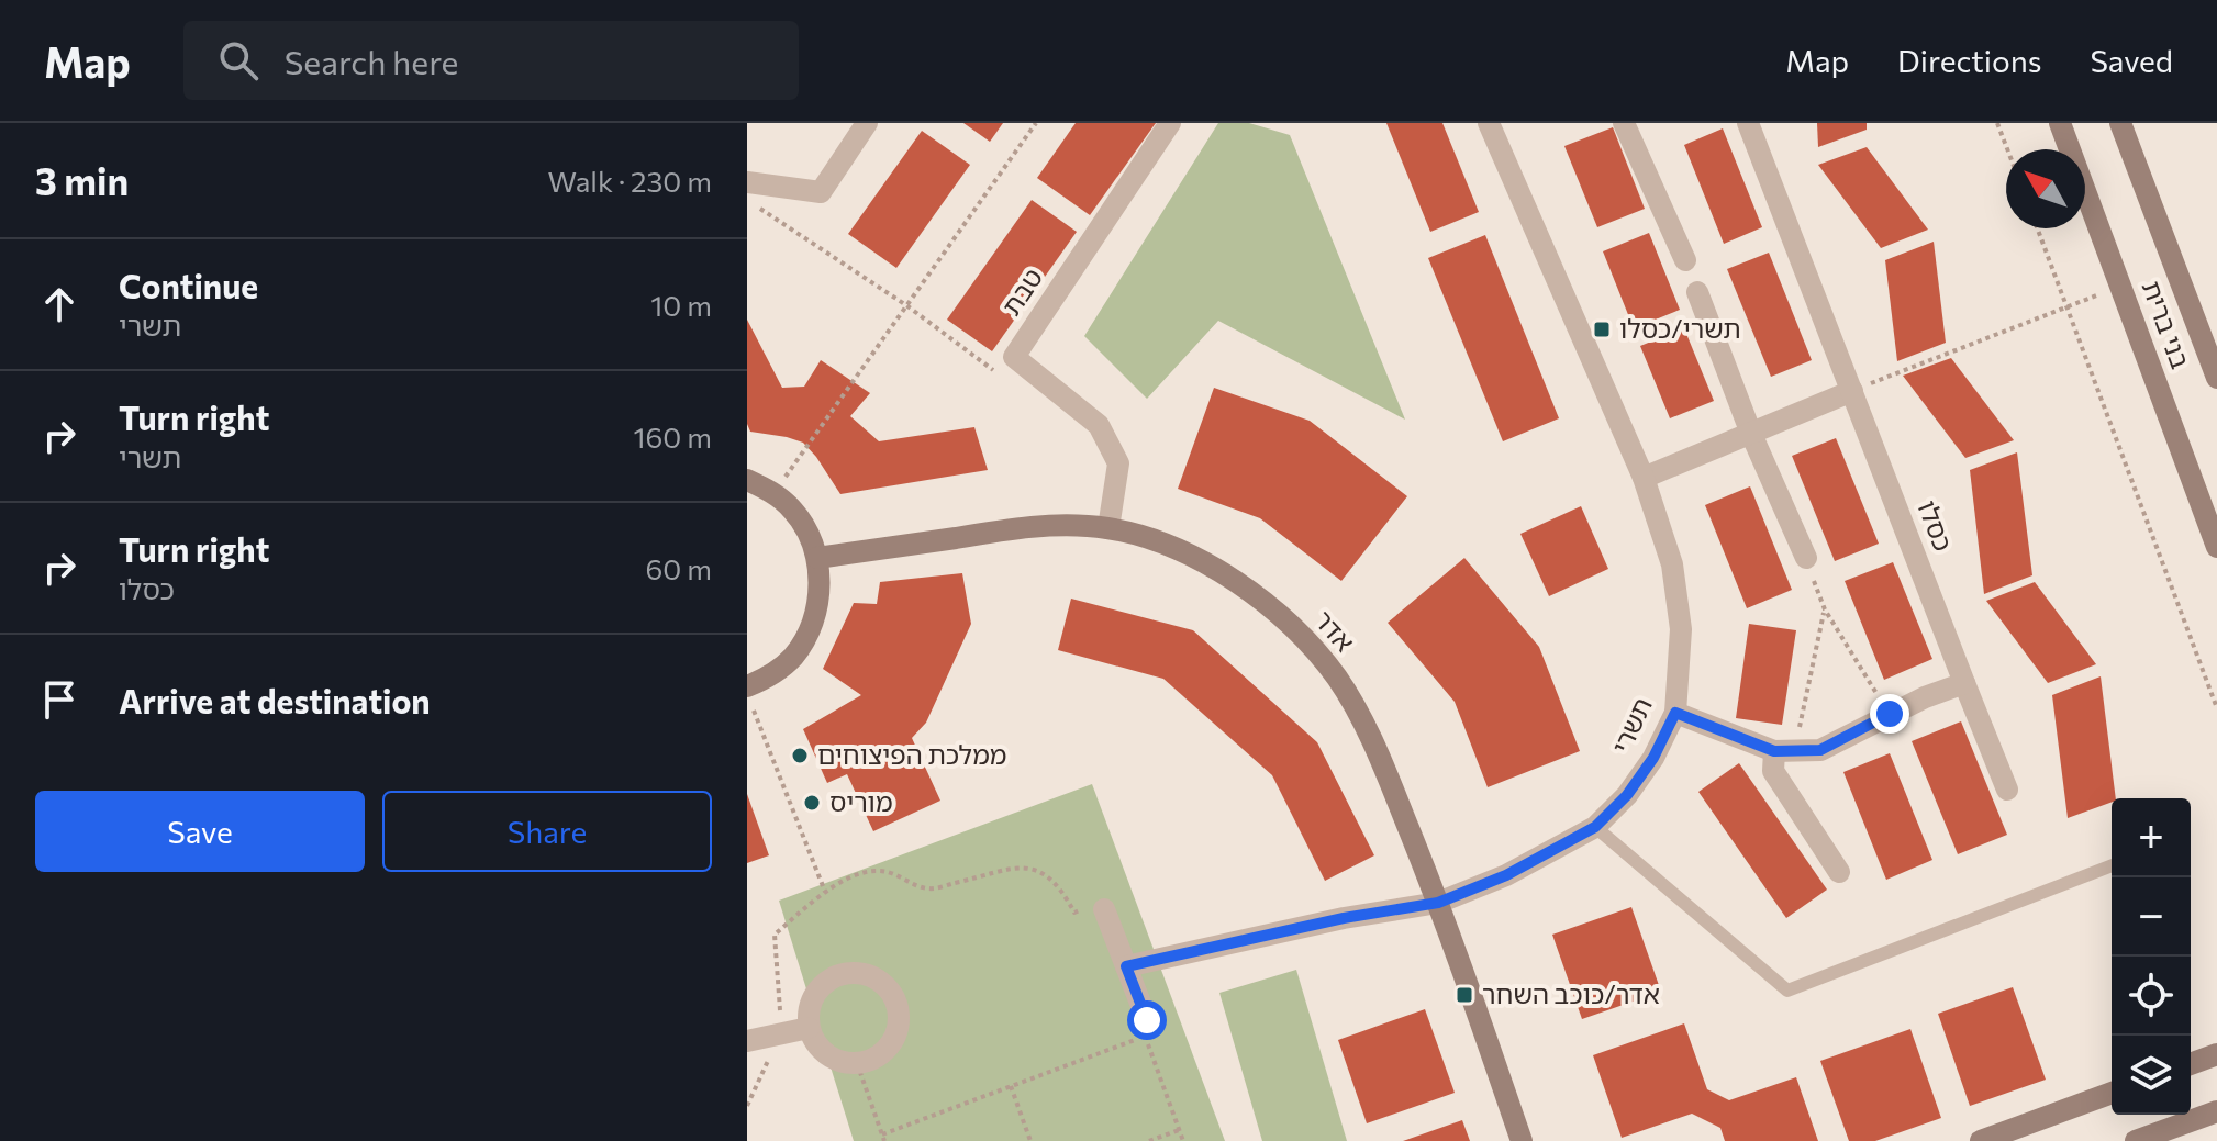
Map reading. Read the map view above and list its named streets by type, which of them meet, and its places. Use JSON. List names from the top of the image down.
{
  "streets": {
    "street": [
      "טבת",
      "בני ברית",
      "כסלו",
      "אדר",
      "תשרי"
    ]
  },
  "crossings": [
    ["טבת", "אדר"],
    ["אדר", "תשרי"]
  ],
  "places": {
    "transit": ["תשרי/כסלו", "אדר/כוכב השחר"],
    "other": ["ממלכת הפיצוחים", "מוריס"]
  },
  "north": "top left",
  "page": {
    "header": "Map",
    "search": "Search here",
    "nav": ["Map", "Directions", "Saved"],
    "heading": ["3 min", "Walk · 230 m"],
    "list": [
      ["Continue", "תשרי", "10 m"],
      ["Turn right", "תשרי", "160 m"],
      ["Turn right", "כסלו", "60 m"],
      "Arrive at destination"
    ],
    "buttons": ["Save", "Share"],
    "map_buttons": ["+", "−"]
  }
}
